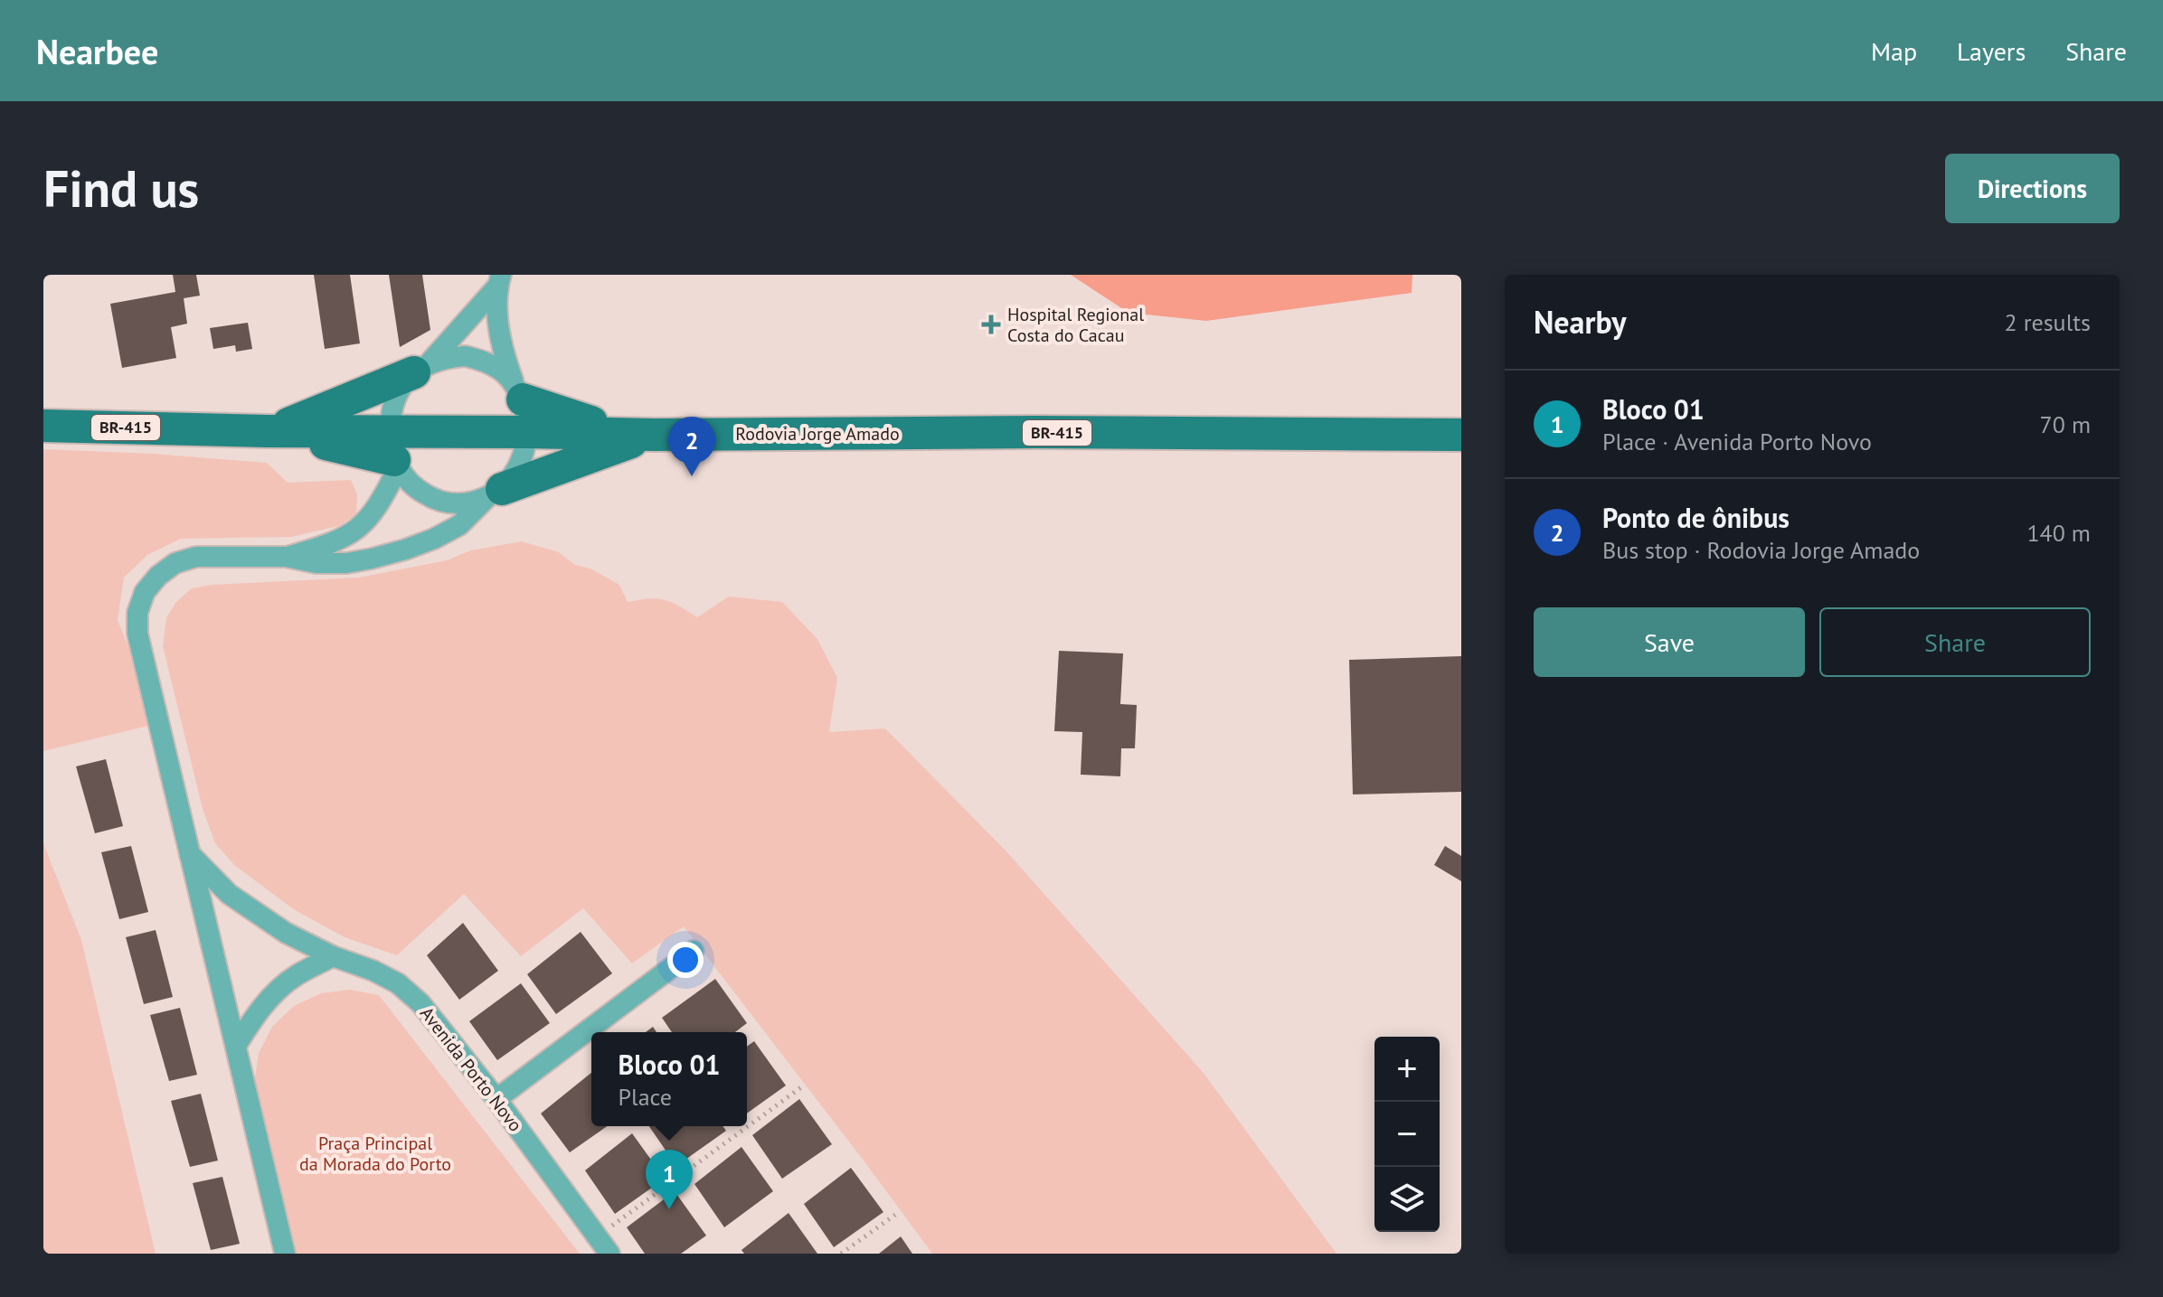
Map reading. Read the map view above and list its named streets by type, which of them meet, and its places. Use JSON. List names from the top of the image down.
{
  "streets": {
    "main road": ["BR-415", "Rodovia Jorge Amado"],
    "street": ["Avenida Porto Novo"]
  },
  "crossings": [
    ["BR-415", "Rodovia Jorge Amado"]
  ],
  "parks": ["Praça Principal da Morada do Porto"],
  "places": {
    "health": ["Hospital Regional Costa do Cacau"]
  },
  "page": {
    "header": "Nearbee",
    "nav": ["Map", "Layers", "Share"],
    "buttons": [
      "Directions",
      ["Save", "Share"]
    ],
    "title": "Find us",
    "heading": ["Nearby", "2 results"],
    "list": [
      {
        "mark": "1",
        "name": "Bloco 01",
        "note": "Place · Avenida Porto Novo",
        "value": "70 m"
      },
      {
        "mark": "2",
        "name": "Ponto de ônibus",
        "note": "Bus stop · Rodovia Jorge Amado",
        "value": "140 m"
      }
    ],
    "pins": ["2", "1"],
    "popup": ["Bloco 01", "Place"],
    "map_buttons": ["+", "−"]
  }
}
